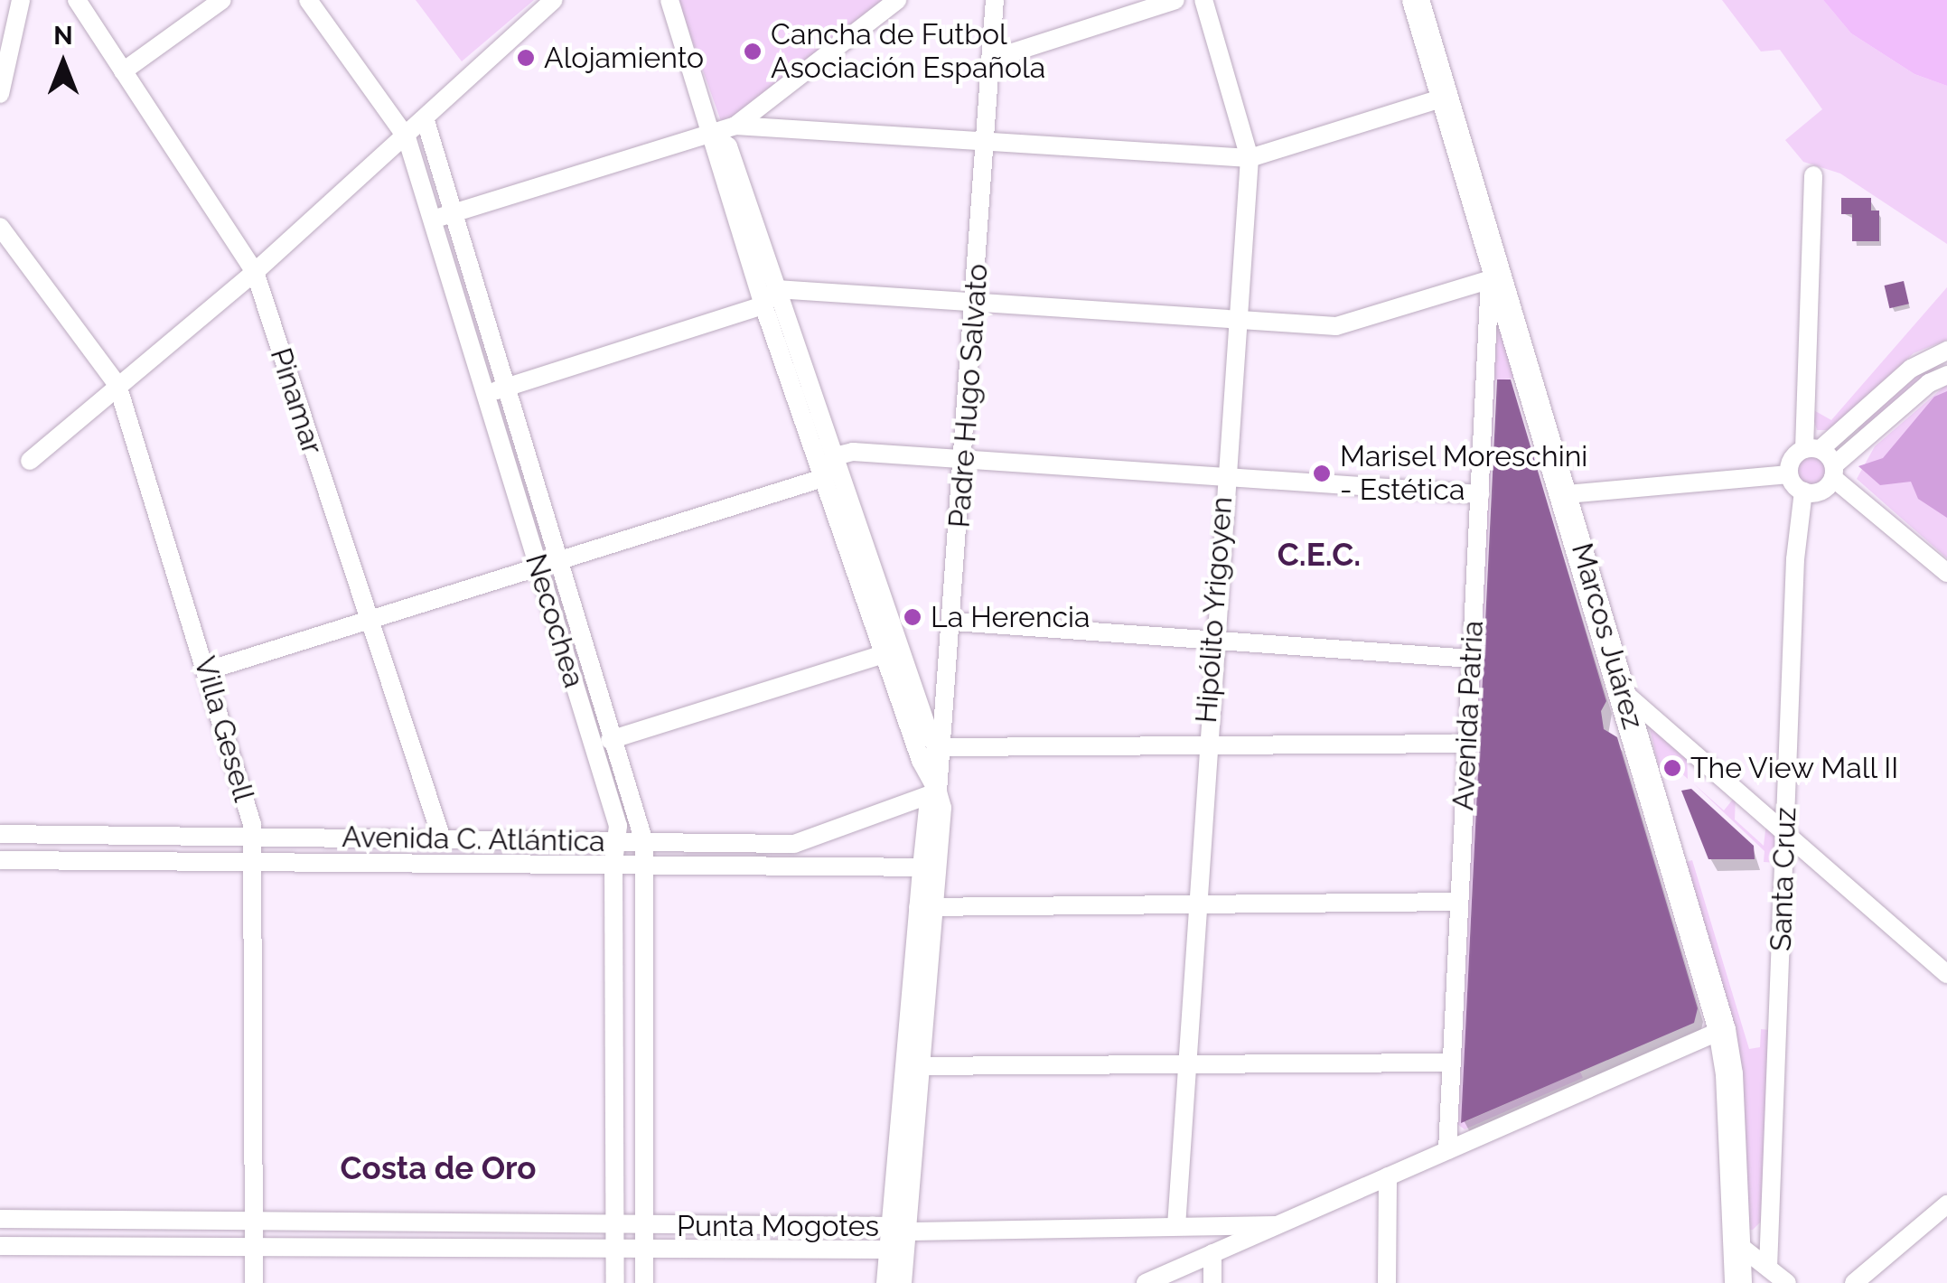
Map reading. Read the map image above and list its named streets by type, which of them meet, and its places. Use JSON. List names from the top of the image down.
{
  "streets": {
    "main road": ["Marcos Juárez"],
    "street": [
      "Padre Hugo Salvato",
      "Pinamar",
      "Hipólito Yrigoyen",
      "Necochea",
      "Avenida Patria",
      "Villa Gesell",
      "Avenida C. Atlántica",
      "Santa Cruz",
      "Punta Mogotes"
    ]
  },
  "crossings": [
    ["Padre Hugo Salvato", "Avenida C. Atlántica"],
    ["Padre Hugo Salvato", "Punta Mogotes"],
    ["Pinamar", "Avenida C. Atlántica"],
    ["Necochea", "Avenida C. Atlántica"],
    ["Necochea", "Punta Mogotes"],
    ["Marcos Juárez", "Avenida Patria"],
    ["Villa Gesell", "Avenida C. Atlántica"],
    ["Villa Gesell", "Punta Mogotes"]
  ],
  "districts": ["C.E.C.", "Costa de Oro"],
  "places": [
    "Cancha de Futbol Asociación Española",
    "Alojamiento",
    "Marisel Moreschini - Estética",
    "La Herencia",
    "The View Mall II"
  ],
  "north": "top"
}
